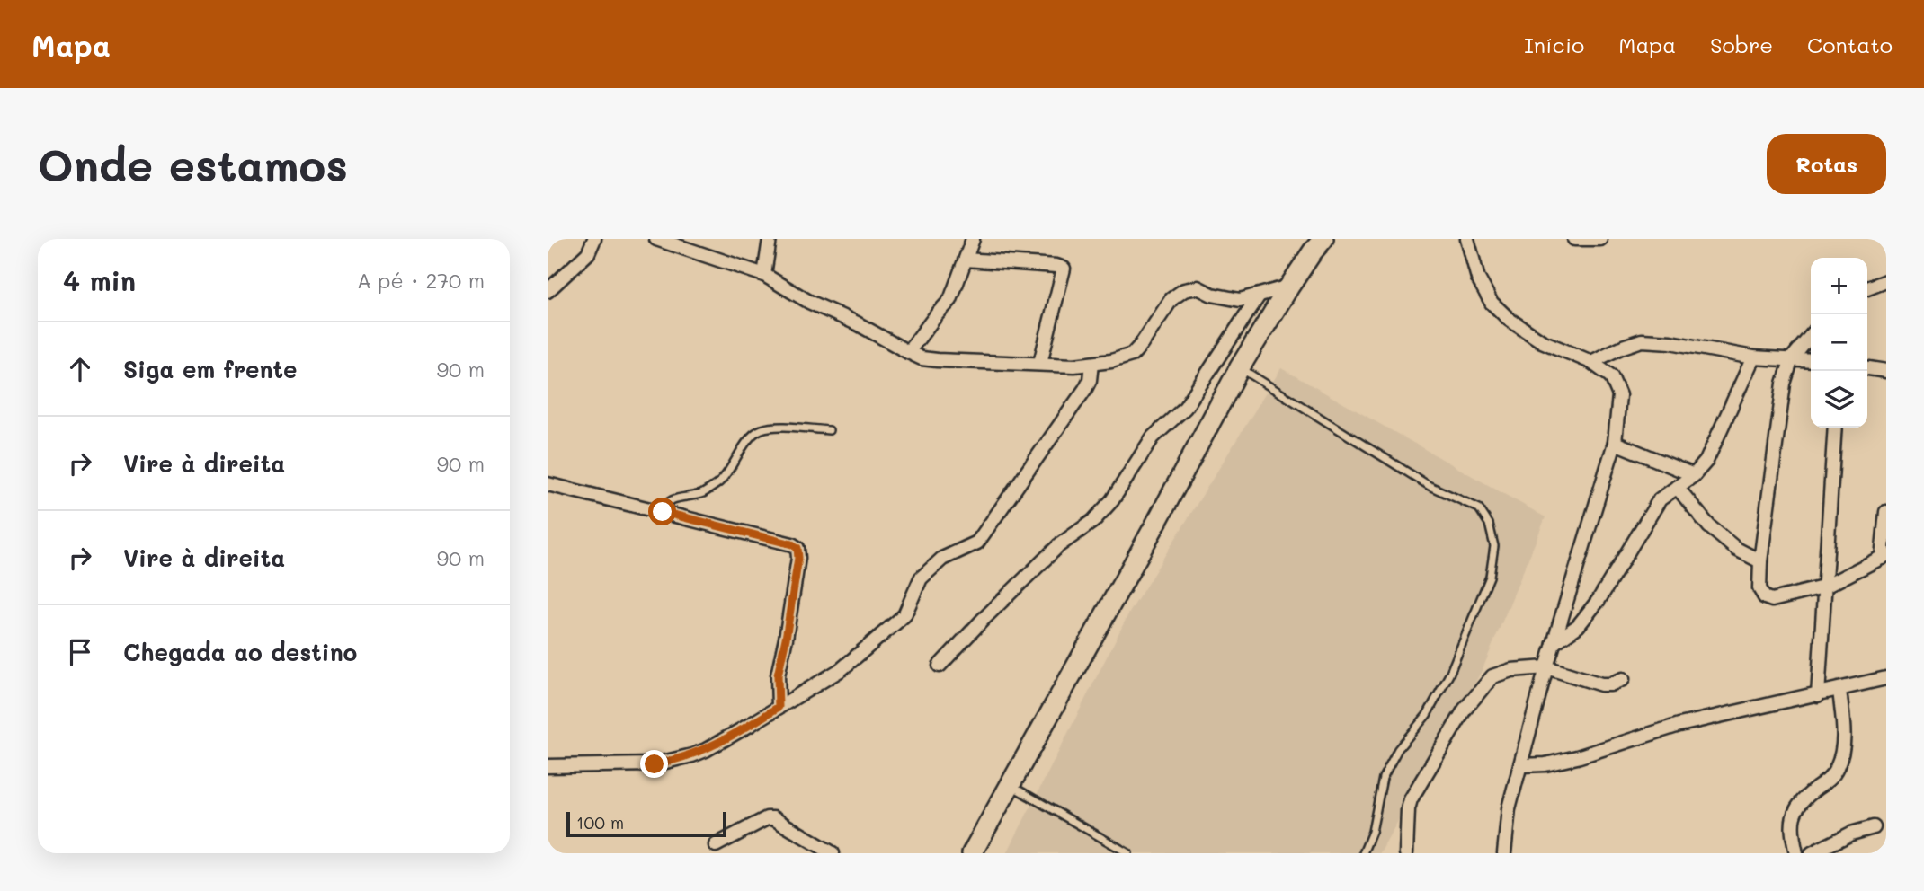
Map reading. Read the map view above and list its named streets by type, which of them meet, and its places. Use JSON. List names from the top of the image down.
{
  "scale_bar": "100 m",
  "page": {
    "header": "Mapa",
    "nav": [
      "Início",
      "Mapa",
      "Sobre",
      "Contato"
    ],
    "buttons": "Rotas",
    "title": "Onde estamos",
    "heading": ["4 min", "A pé · 270 m"],
    "map_buttons": ["+", "−"],
    "list": [
      ["Siga em frente", "90 m"],
      ["Vire à direita", "90 m"],
      ["Vire à direita", "90 m"],
      "Chegada ao destino"
    ],
    "scale": "100 m"
  }
}
